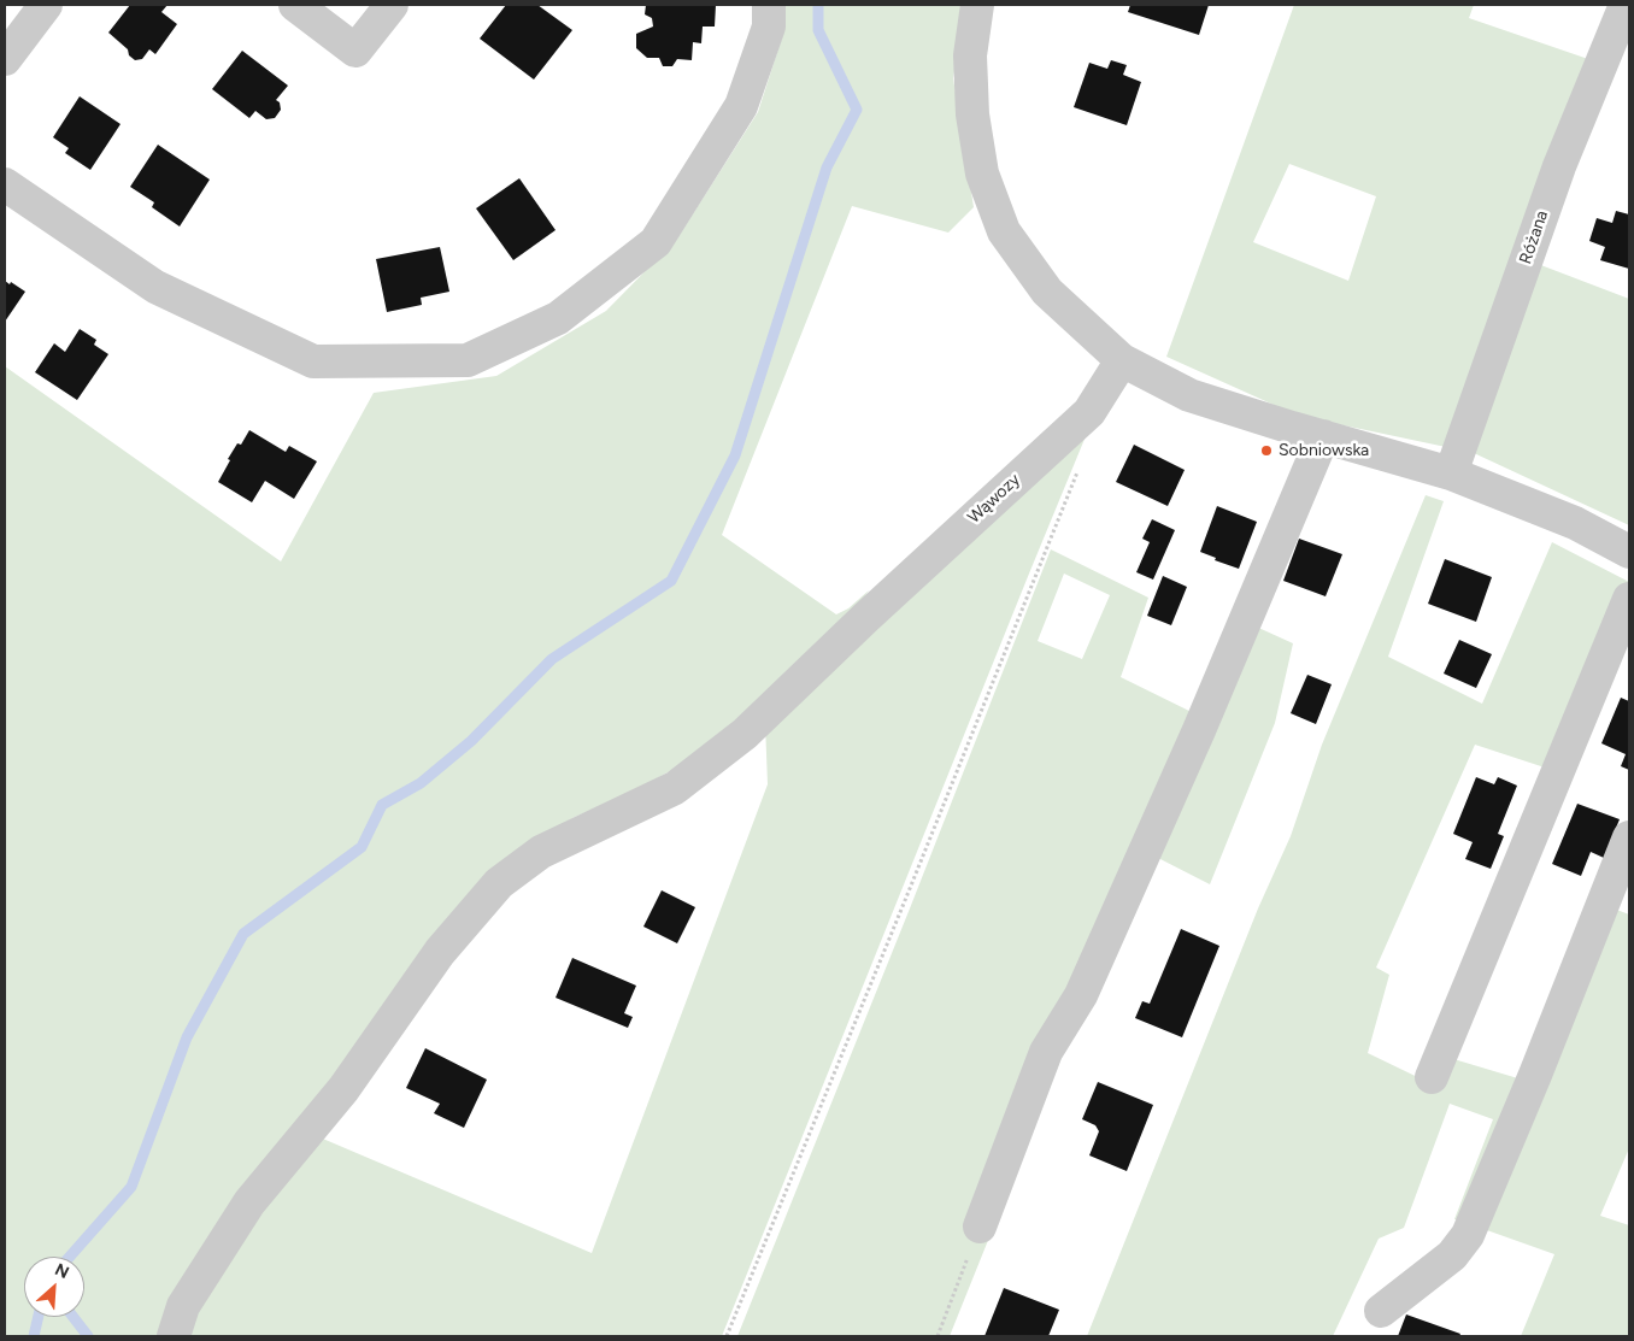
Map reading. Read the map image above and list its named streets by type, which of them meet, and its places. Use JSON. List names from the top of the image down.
{
  "streets": {
    "street": ["Różana", "Wąwozy"]
  },
  "places": ["Sobniowska"],
  "north": "top right"
}
